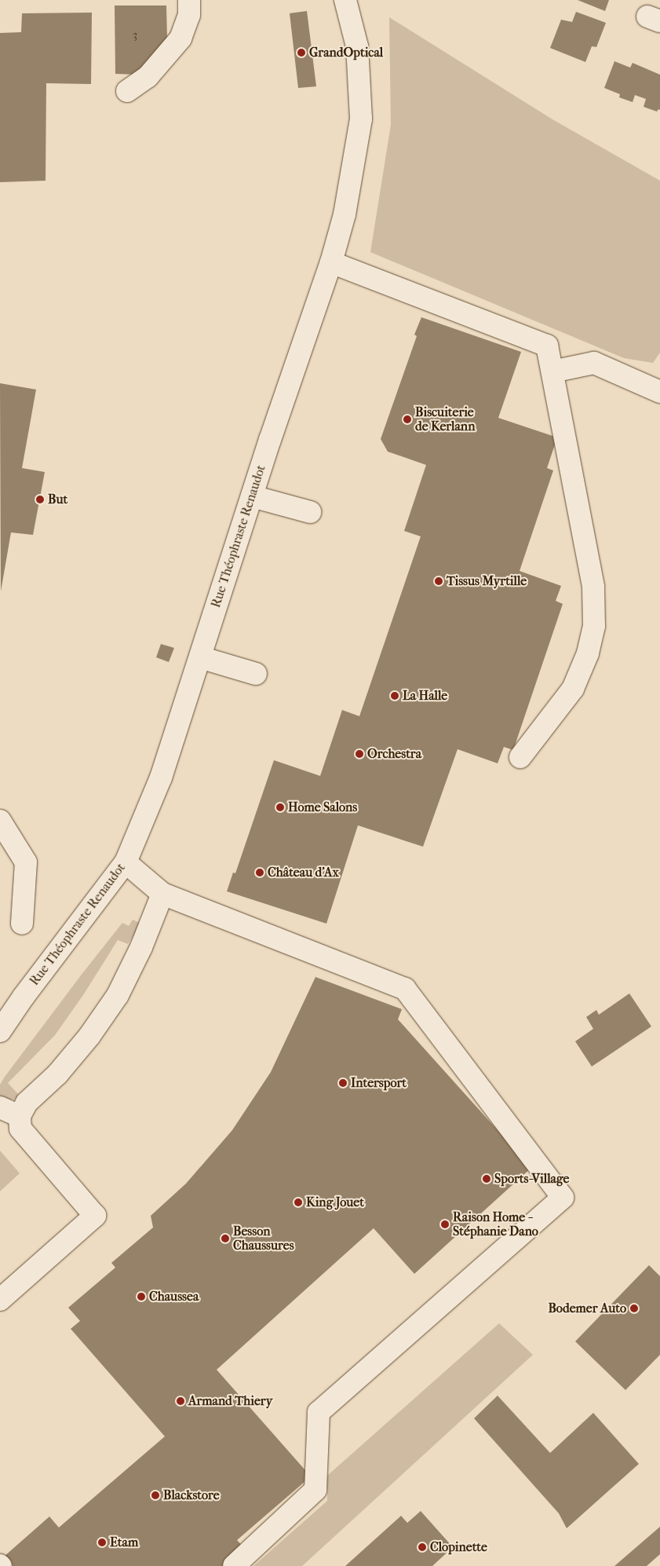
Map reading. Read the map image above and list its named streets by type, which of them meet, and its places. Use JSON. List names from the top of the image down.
{
  "streets": {
    "street": ["Rue Théophraste Renaudot"]
  },
  "places": [
    "GrandOptical",
    "Biscuiterie de Kerlann",
    "But",
    "Tissus Myrtille",
    "La Halle",
    "Orchestra",
    "Home Salons",
    "Château d'Ax",
    "Intersport",
    "Sports-Village",
    "King Jouet",
    "Raison Home - Stéphanie Dano",
    "Besson Chaussures",
    "Chaussea",
    "Bodemer Auto",
    "Armand Thiery",
    "Blackstore",
    "Etam",
    "Clopinette"
  ],
  "house_numbers": ["3"]
}
